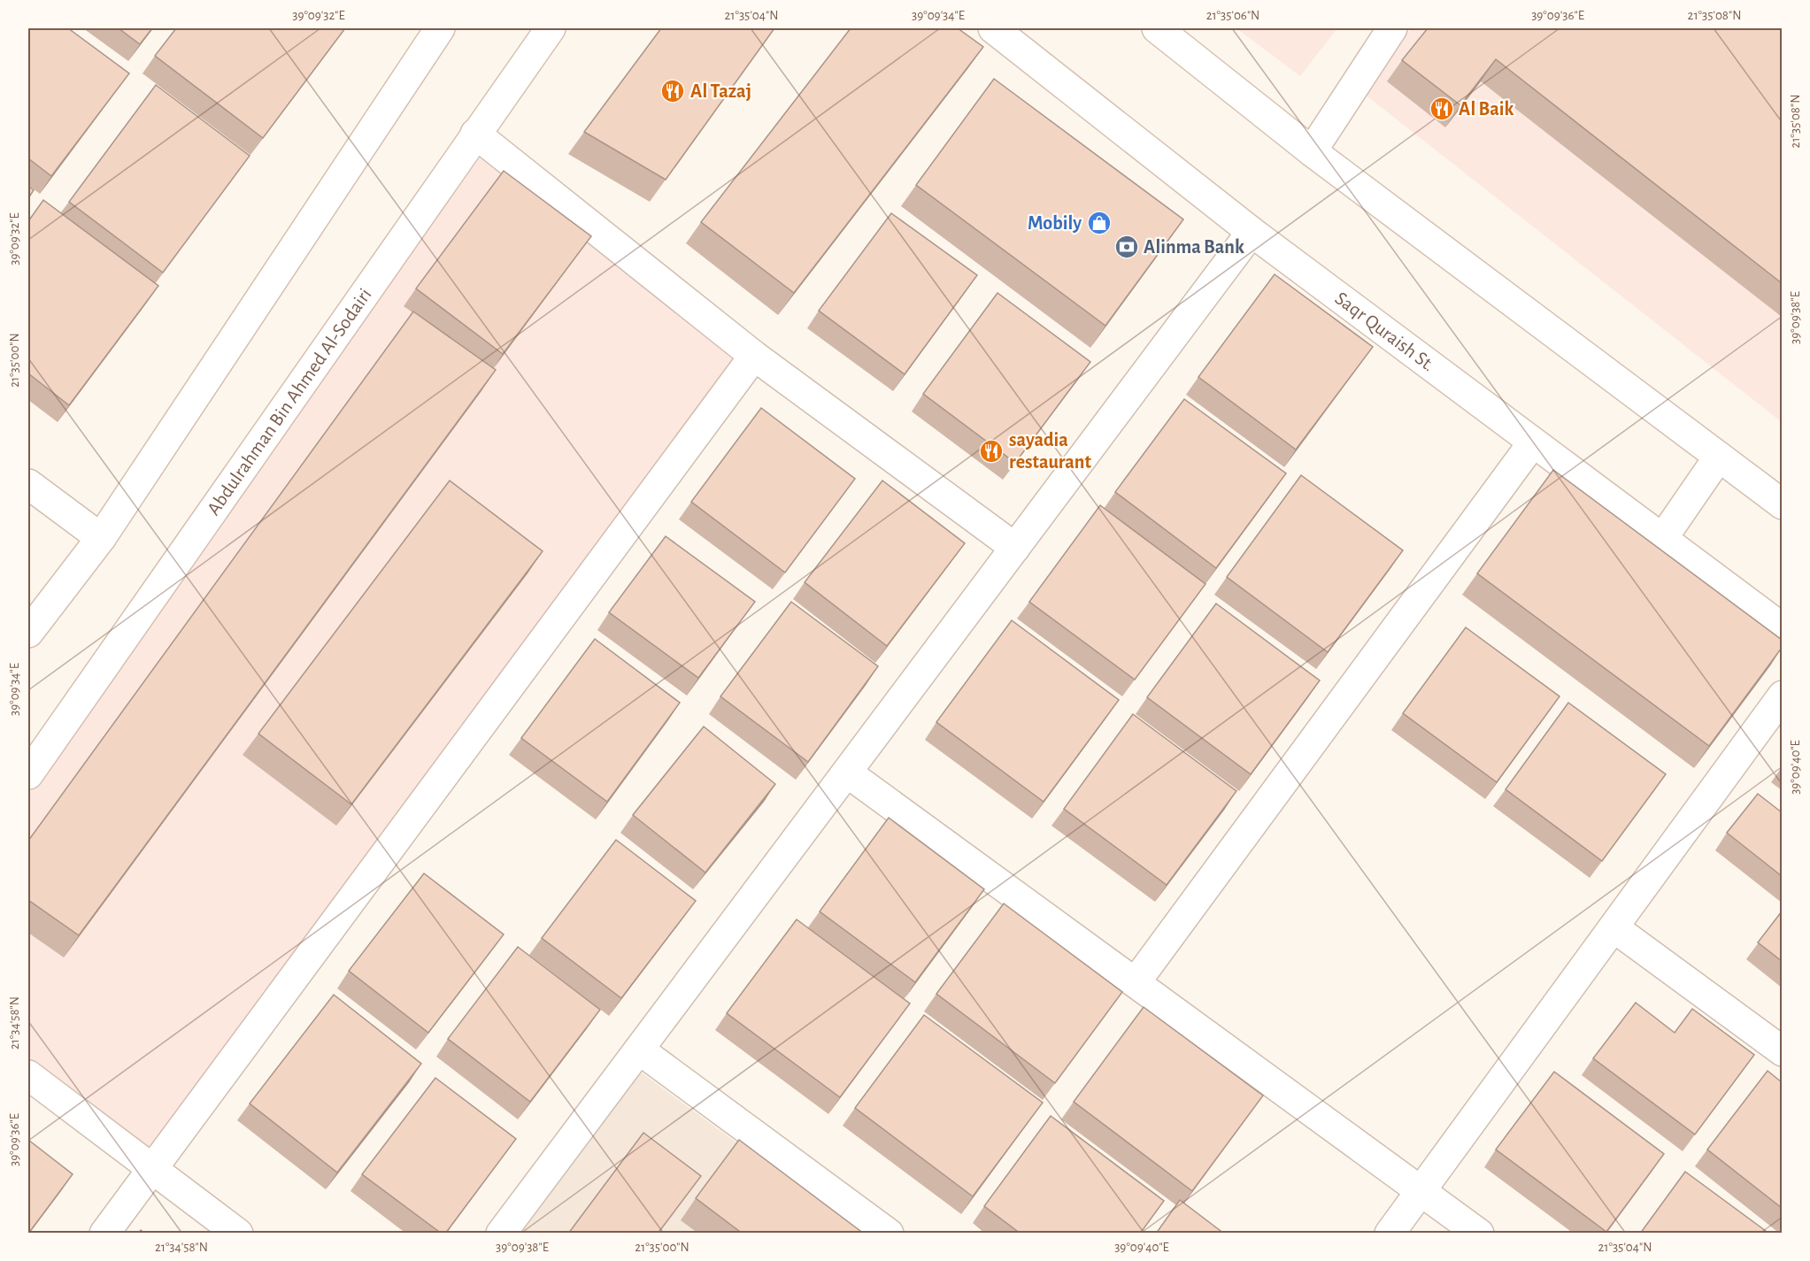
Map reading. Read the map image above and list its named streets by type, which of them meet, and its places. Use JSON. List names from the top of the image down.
{
  "streets": {
    "street": ["Saqr Quraish St.", "Abdulrahman Bin Ahmed Al-Sodairi"]
  },
  "places": {
    "restaurant": ["Al Tazaj", "Al Baik", "sayadia restaurant"],
    "shop": ["Mobily"],
    "bank": ["Alinma Bank"]
  },
  "coordinates": [
    "39°09'32\"E",
    "21°35'04\"N",
    "39°09'34\"E",
    "21°35'06\"N",
    "39°09'36\"E",
    "21°35'08\"N",
    "39°09'38\"E",
    "21°35'00\"N",
    "39°09'40\"E",
    "21°34'58\"N"
  ]
}
